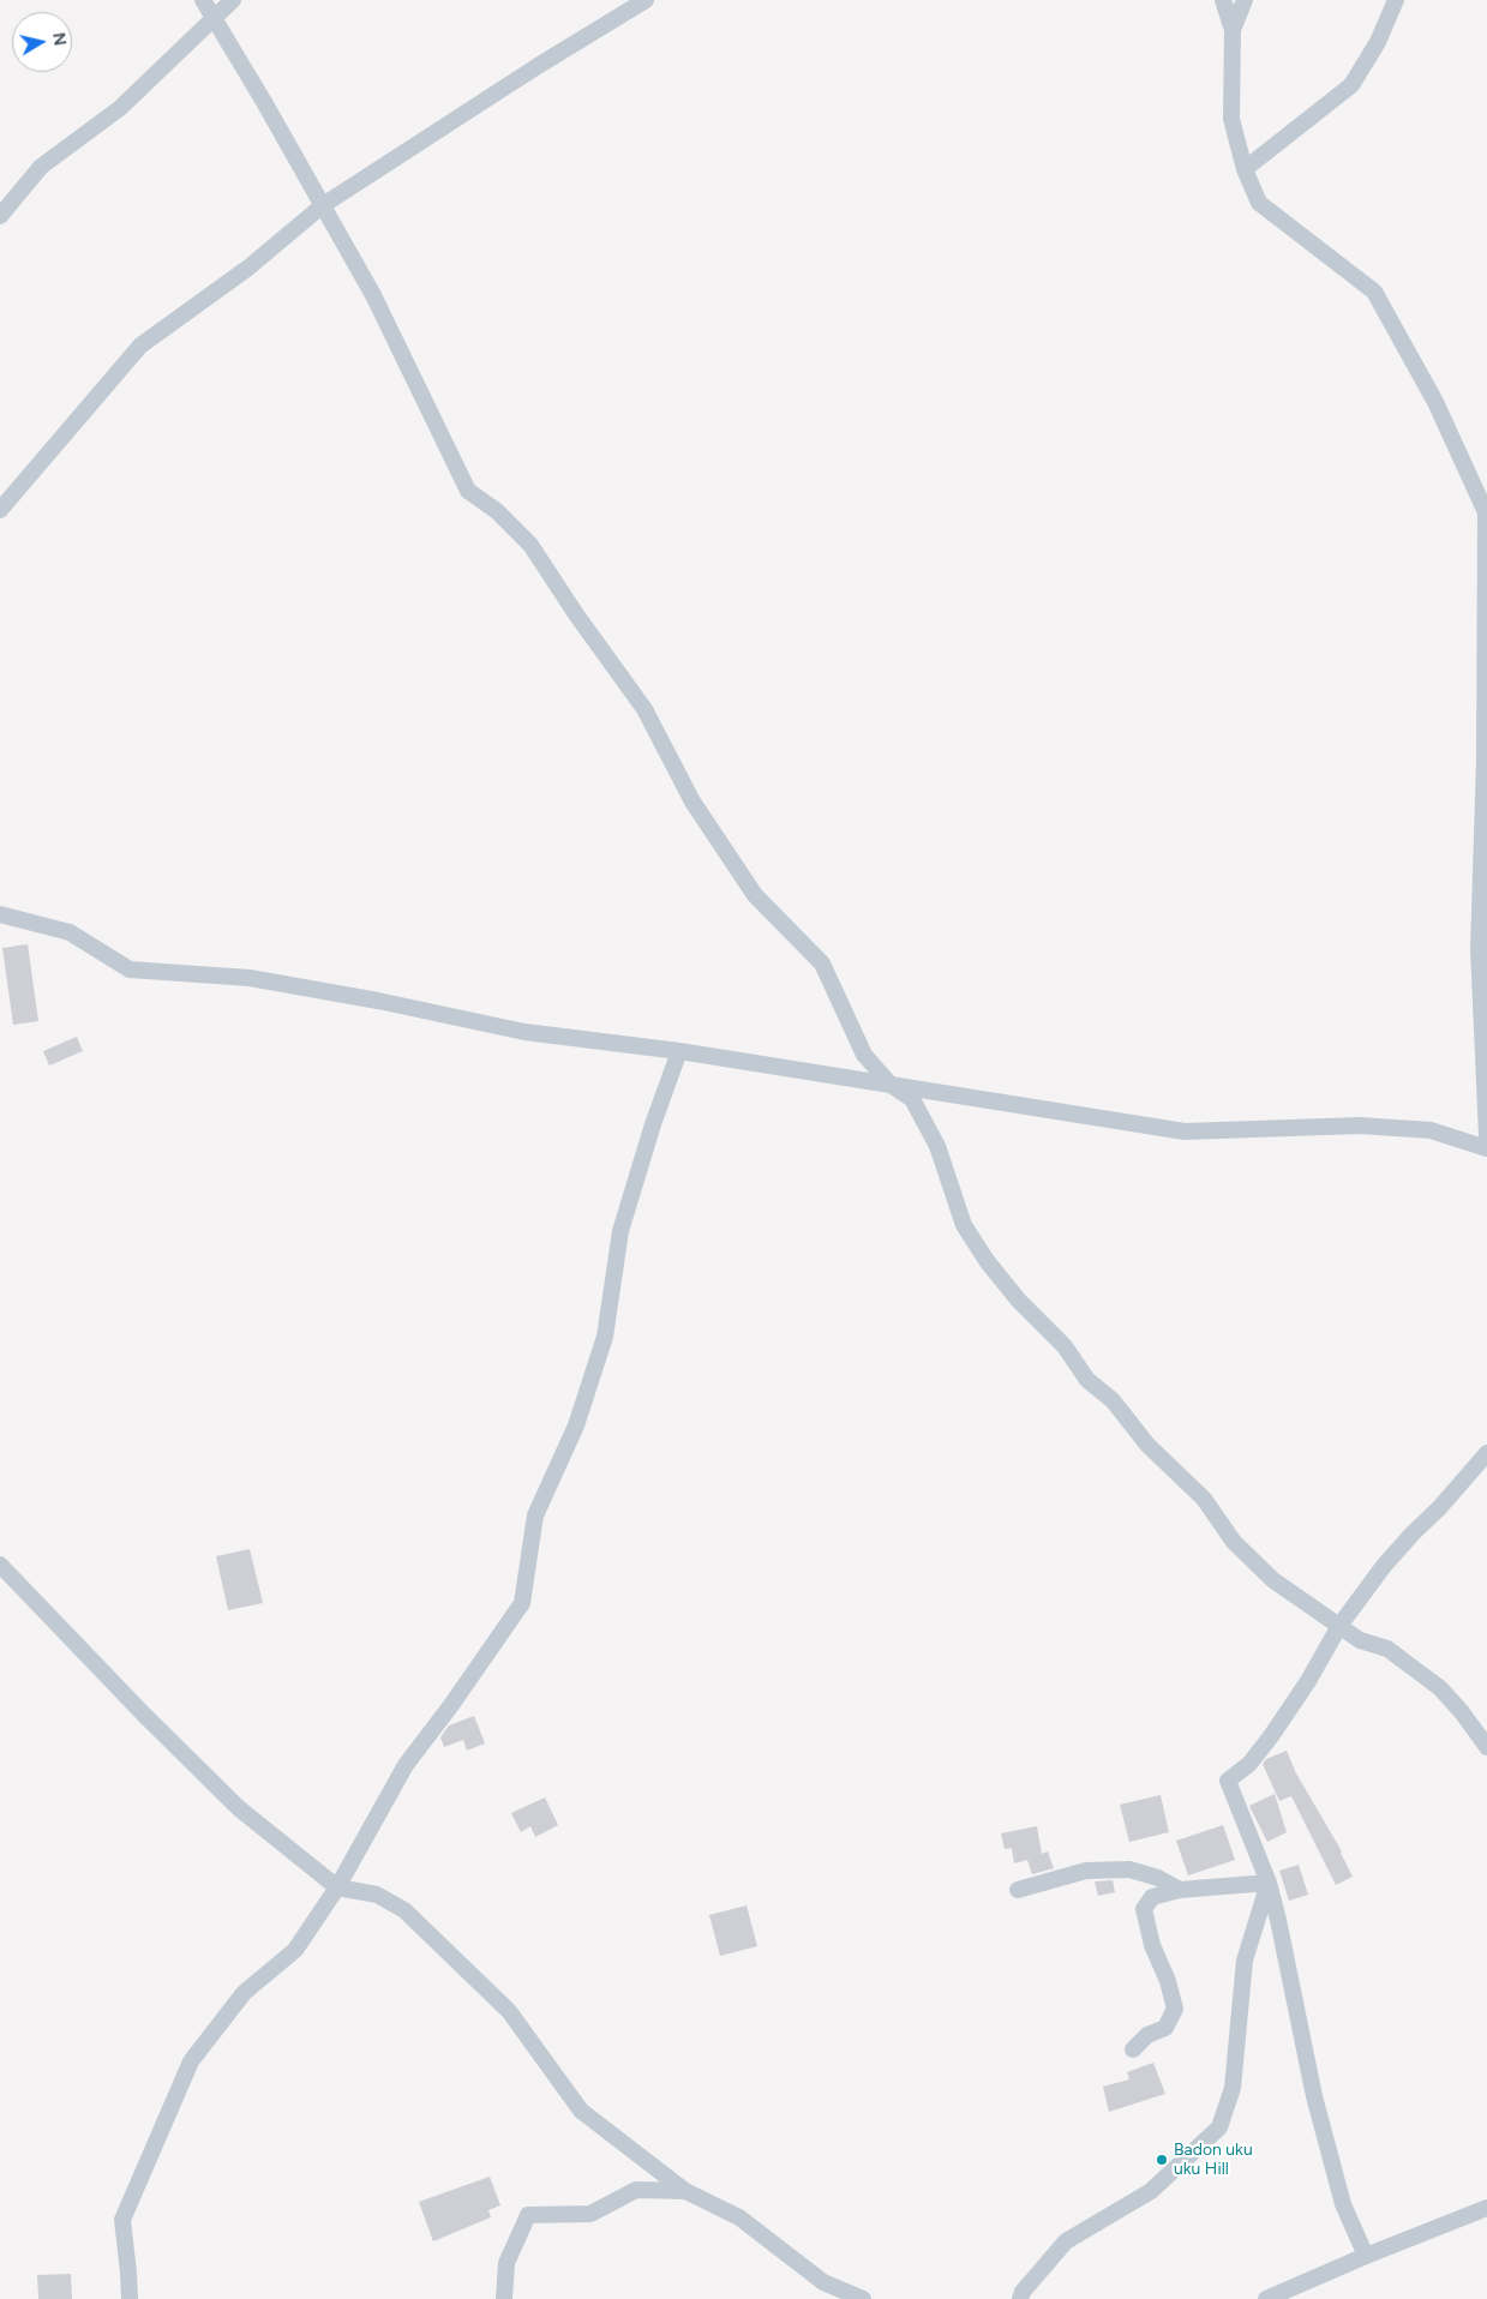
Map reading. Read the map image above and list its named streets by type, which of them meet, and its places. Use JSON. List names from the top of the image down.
{
  "places": ["Badon uku uku Hill"],
  "north": "right"
}
